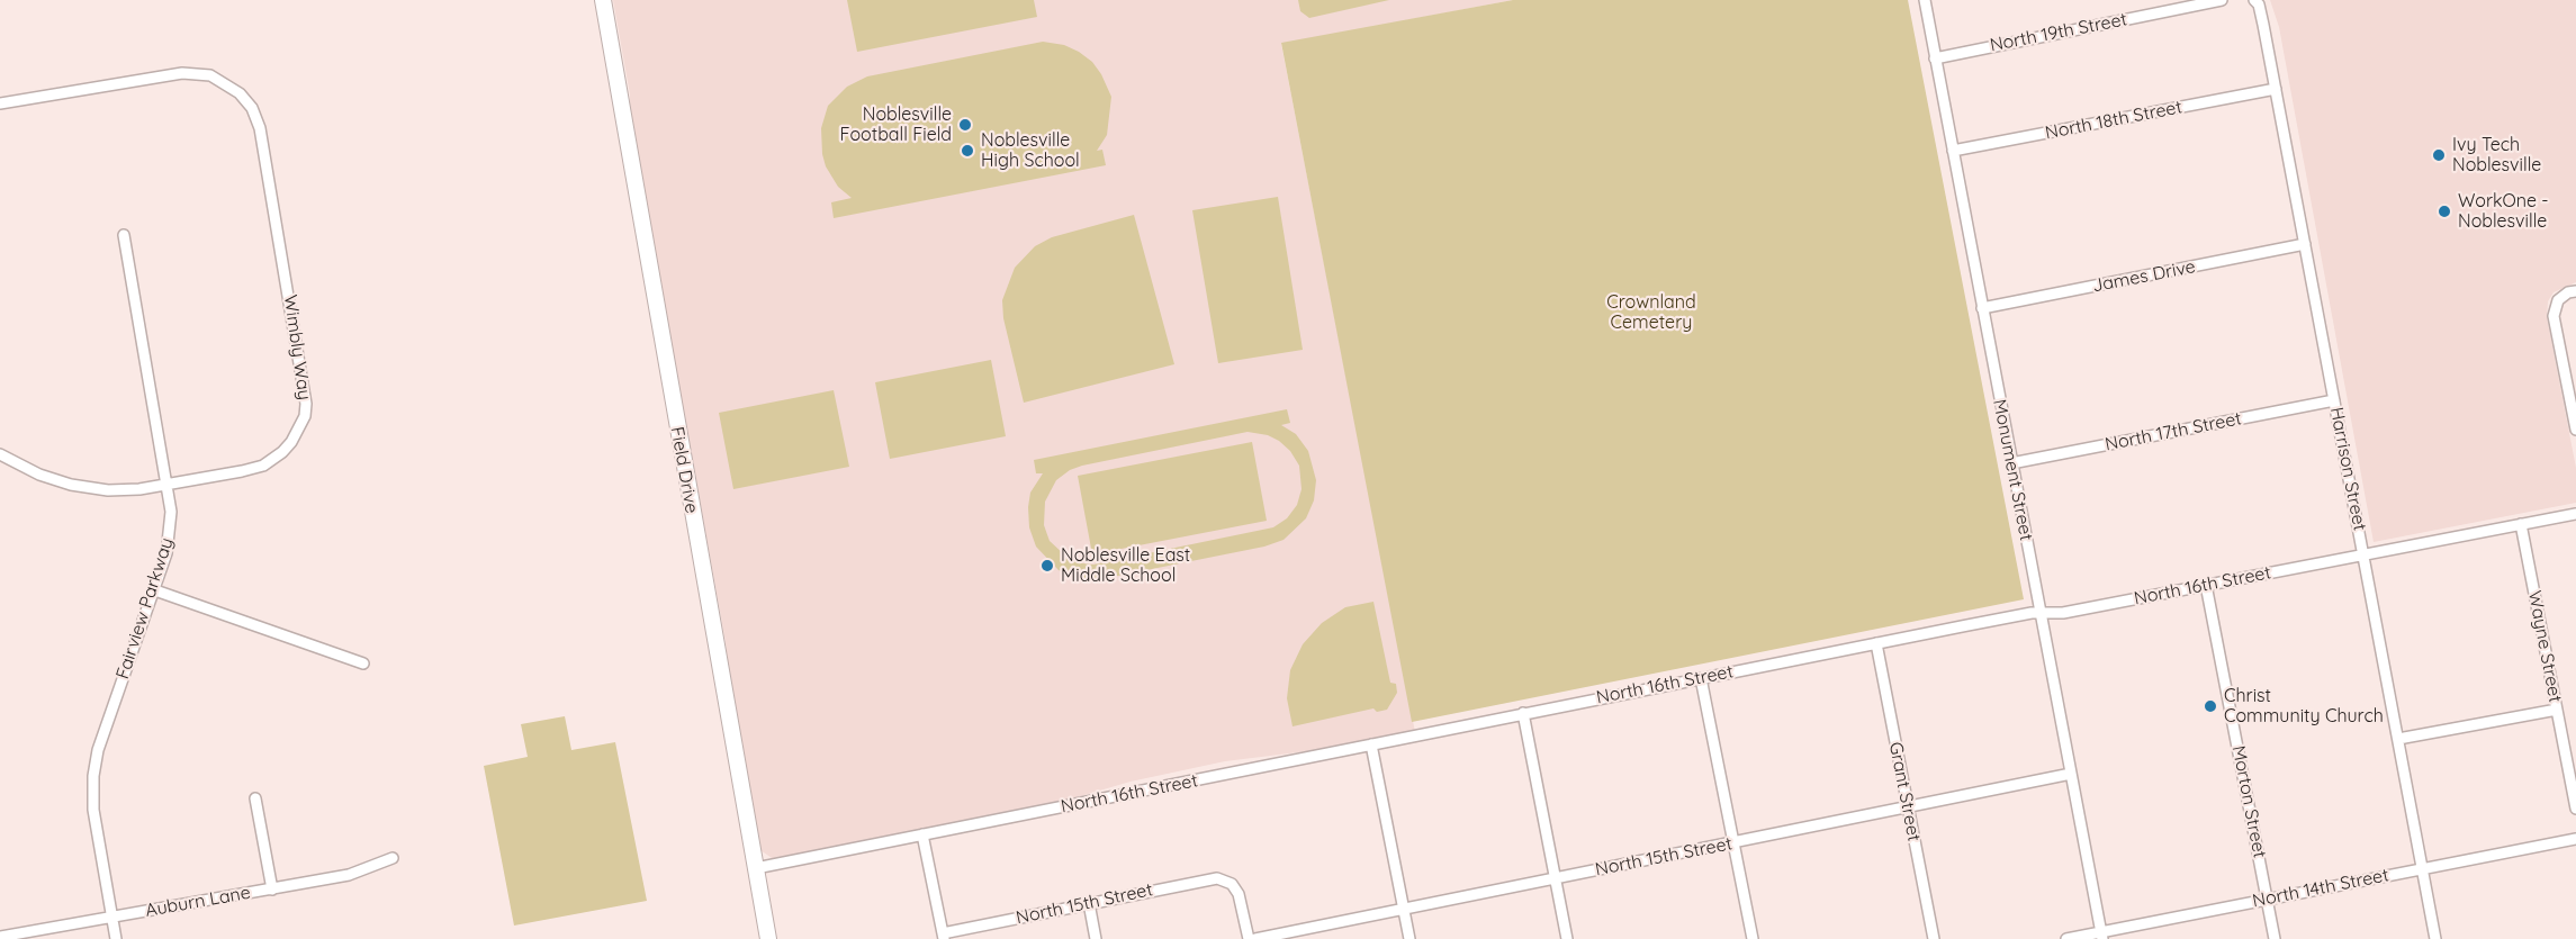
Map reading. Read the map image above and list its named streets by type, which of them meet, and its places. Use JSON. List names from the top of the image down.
{
  "streets": {
    "street": [
      "North 19th Street",
      "North 18th Street",
      "James Drive",
      "Wimbly Way",
      "North 17th Street",
      "Harrison Street",
      "Field Drive",
      "Monument Street",
      "North 16th Street",
      "Fairview Parkway",
      "Wayne Street",
      "Grant Street",
      "Morton Street",
      "North 15th Street",
      "North 14th Street",
      "Auburn Lane"
    ]
  },
  "crossings": [
    ["North 19th Street", "Monument Street"],
    ["North 18th Street", "Harrison Street"],
    ["North 18th Street", "Monument Street"],
    ["James Drive", "Harrison Street"],
    ["James Drive", "Monument Street"],
    ["Wimbly Way", "Fairview Parkway"],
    ["North 17th Street", "Harrison Street"],
    ["North 17th Street", "Monument Street"],
    ["Harrison Street", "North 16th Street"],
    ["Harrison Street", "North 14th Street"],
    ["Field Drive", "North 16th Street"],
    ["Monument Street", "North 16th Street"],
    ["Monument Street", "North 15th Street"],
    ["Monument Street", "North 14th Street"],
    ["North 16th Street", "Wayne Street"],
    ["North 16th Street", "Grant Street"],
    ["North 16th Street", "Morton Street"],
    ["Fairview Parkway", "Auburn Lane"],
    ["Grant Street", "North 15th Street"],
    ["Morton Street", "North 14th Street"]
  ],
  "parks": ["Crownland Cemetery"],
  "places": [
    "Noblesville Football Field",
    "Noblesville High School",
    "Ivy Tech Noblesville",
    "WorkOne - Noblesville",
    "Noblesville East Middle School",
    "Christ Community Church"
  ]
}
